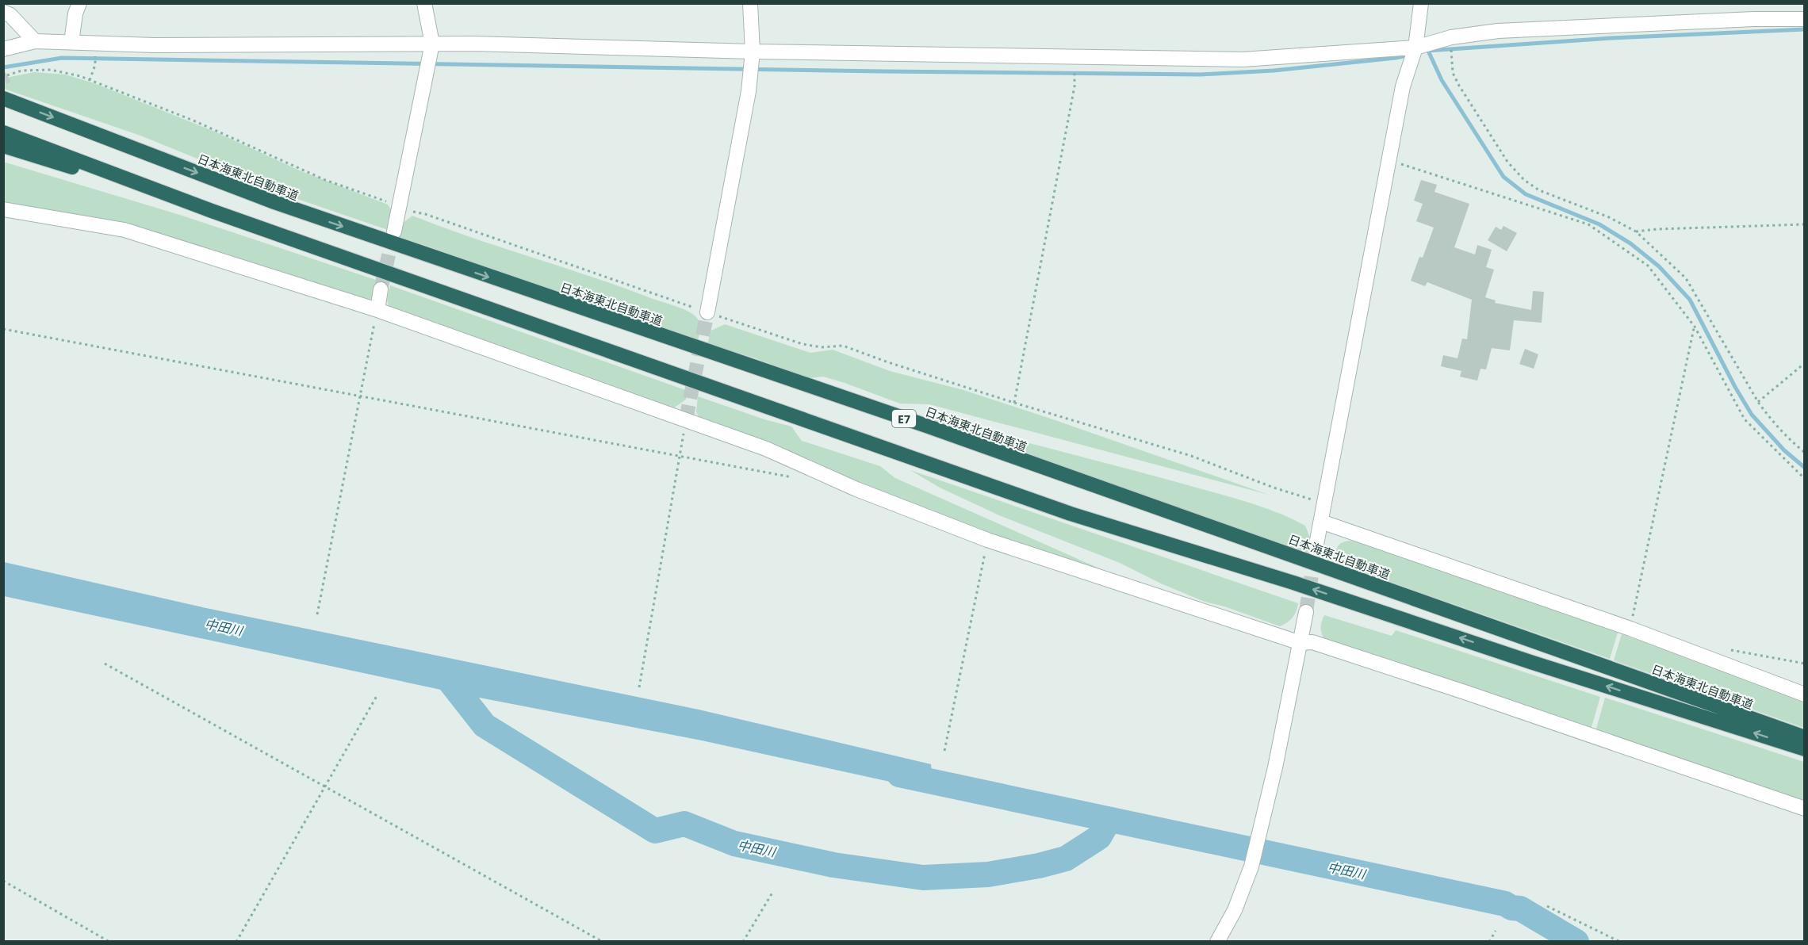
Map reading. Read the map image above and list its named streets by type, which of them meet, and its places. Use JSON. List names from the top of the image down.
{
  "streets": {
    "highway": ["日本海東北自動車道", "E7"]
  },
  "water": ["中田川"]
}
